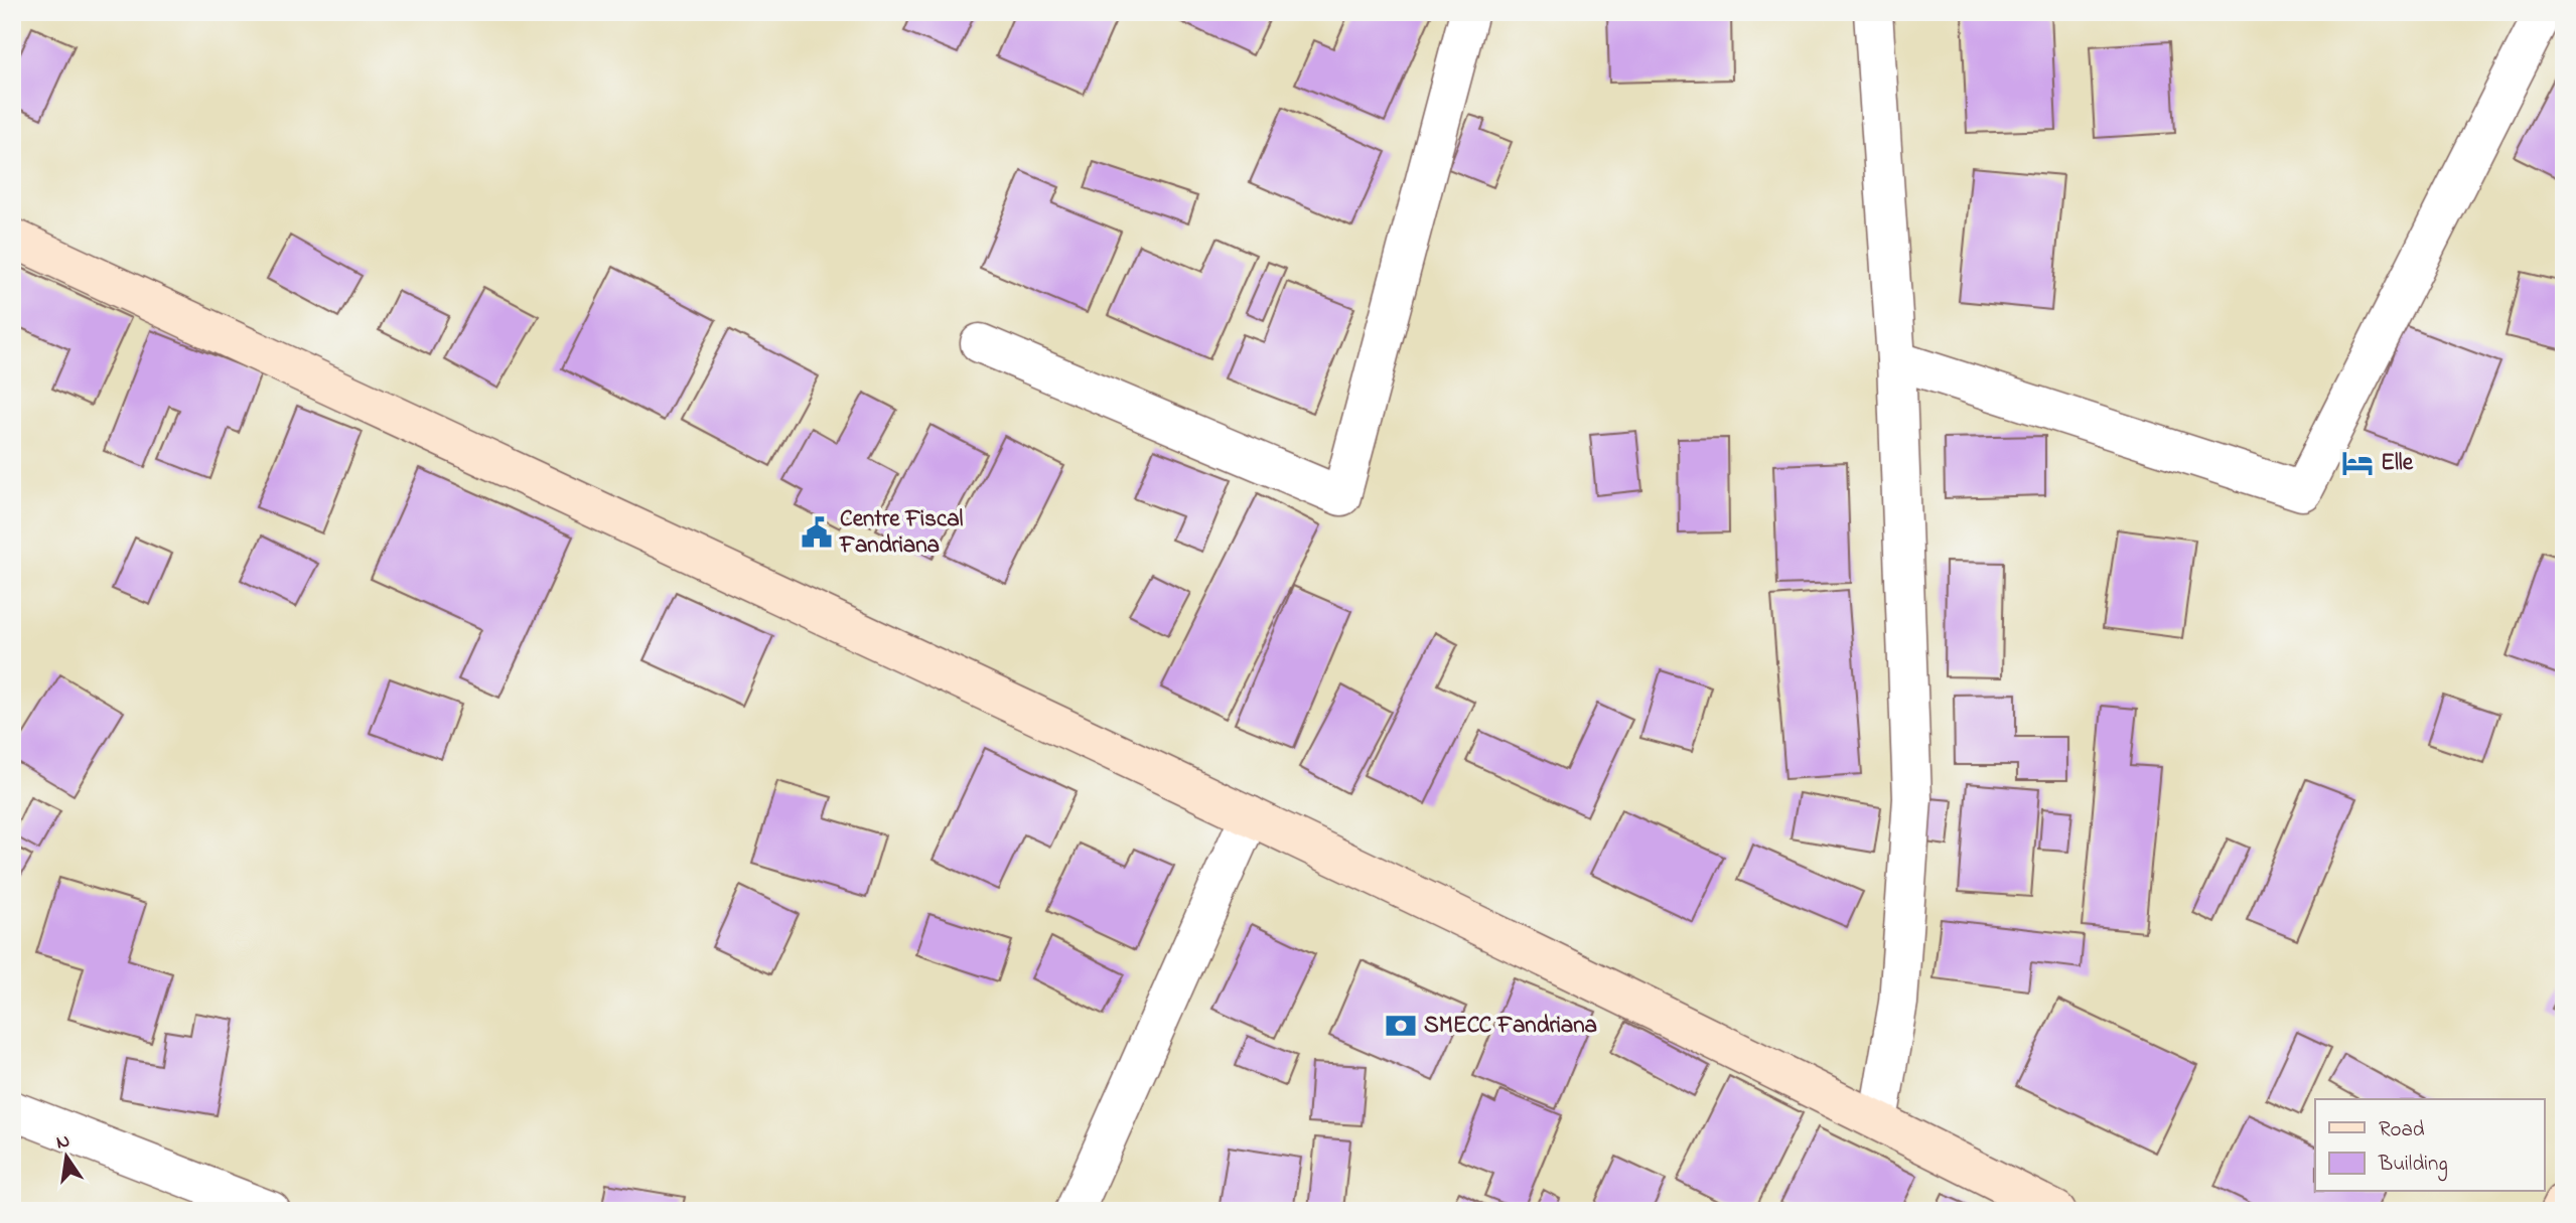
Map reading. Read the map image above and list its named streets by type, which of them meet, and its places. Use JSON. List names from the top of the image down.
{
  "places": {
    "hotel": ["Elle"],
    "public building": ["Centre Fiscal Fandriana"],
    "bank": ["SMECC Fandriana"]
  },
  "legend": ["Road", "Building"],
  "north": "top"
}
